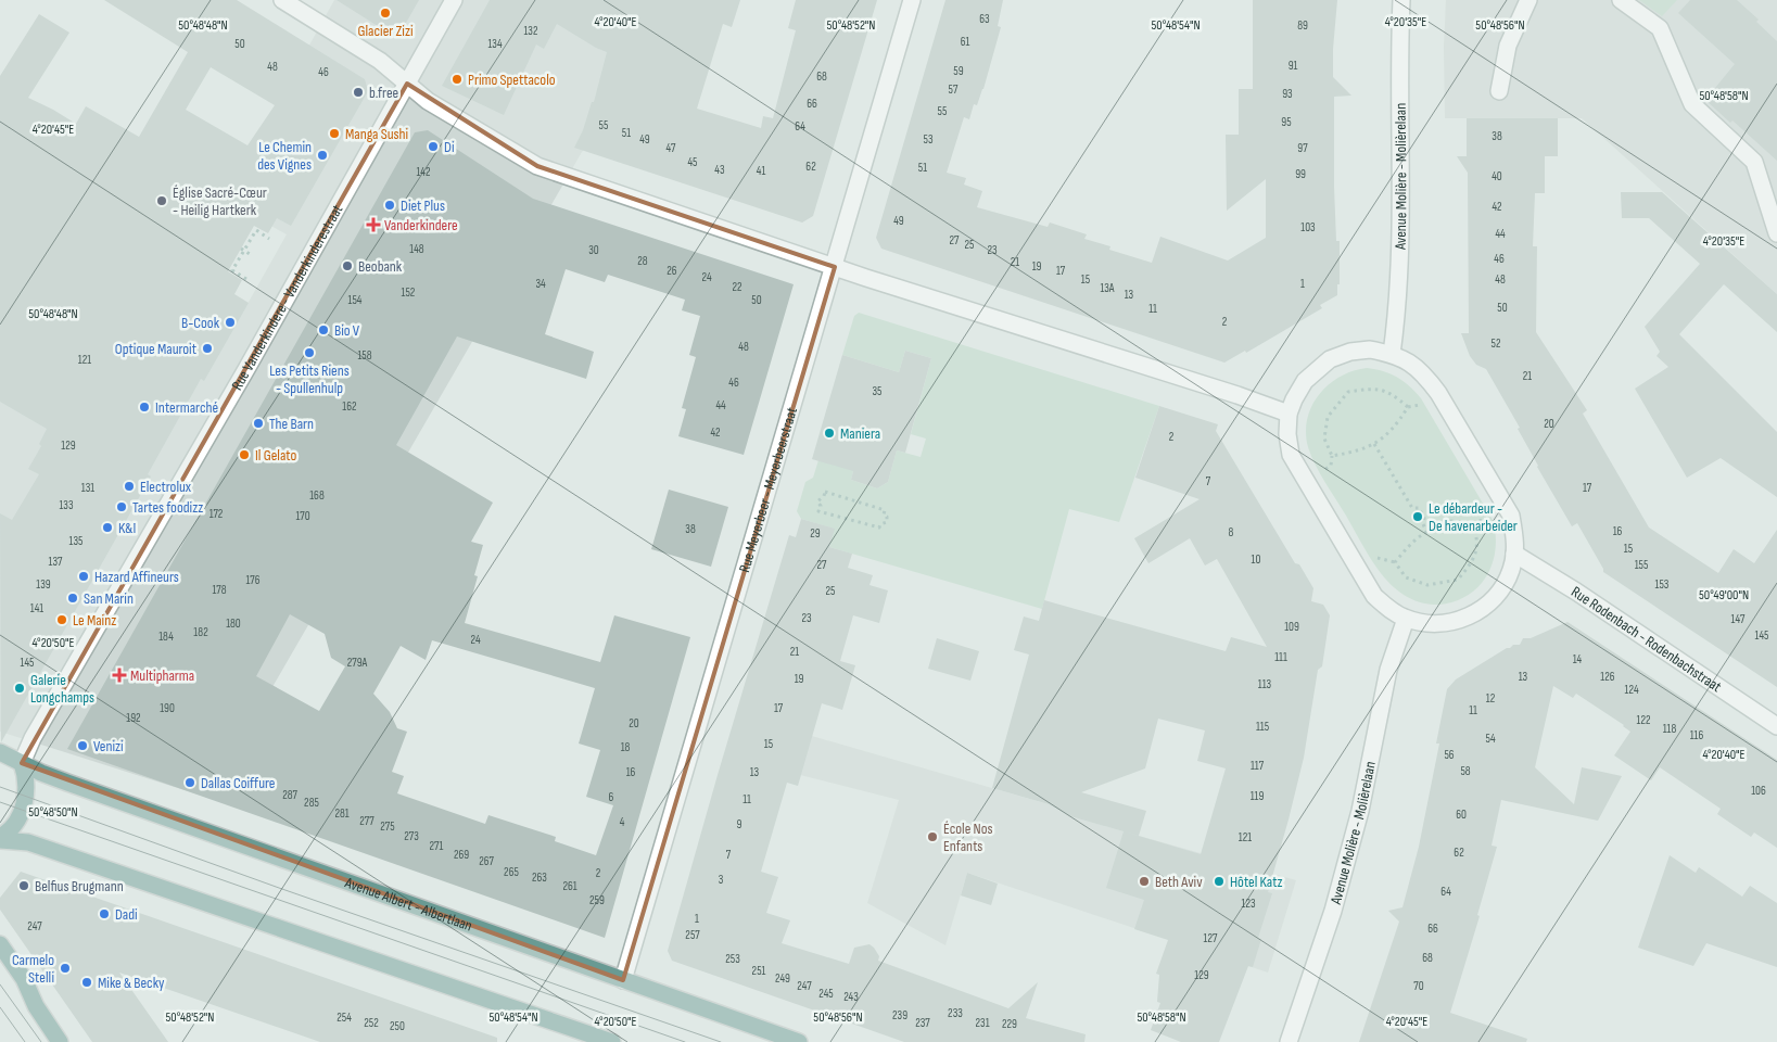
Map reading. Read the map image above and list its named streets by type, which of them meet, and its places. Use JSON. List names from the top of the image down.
{
  "streets": {
    "main road": ["Avenue Albert - Albertlaan"],
    "street": [
      "Avenue Molière - Molièrelaan",
      "Rue Vanderkindere - Vanderkinderestraat",
      "Rue Meyerbeer - Meyerbeerstraat",
      "Rue Rodenbach - Rodenbachstraat"
    ]
  },
  "crossings": [
    ["Rue Vanderkindere - Vanderkinderestraat", "Avenue Albert - Albertlaan"],
    ["Rue Meyerbeer - Meyerbeerstraat", "Avenue Albert - Albertlaan"]
  ],
  "places": {
    "other": [
      "Glacier Zizi",
      "Primo Spettacolo",
      "b.free",
      "Manga Sushi",
      "Di",
      "Le Chemin des Vignes",
      "Église Sacré-Cœur - Heilig Hartkerk",
      "Diet Plus",
      "Beobank",
      "B-Cook",
      "Bio V",
      "Optique Mauroit",
      "Les Petits Riens - Spullenhulp",
      "Intermarché",
      "The Barn",
      "Maniera",
      "Il Gelato",
      "Electrolux",
      "Tartes foodizz",
      "Le débardeur - De havenarbeider",
      "K&I",
      "Hazard Affineurs",
      "San Marin",
      "Le Mainz",
      "Galerie Longchamps",
      "Venizi",
      "Dallas Coiffure",
      "École Nos Enfants",
      "Beth Aviv",
      "Hôtel Katz",
      "Belfius Brugmann",
      "Dadi",
      "Carmelo Stelli",
      "Mike & Becky"
    ],
    "health": ["Vanderkindere", "Multipharma"]
  },
  "house_numbers": [
    "63",
    "89",
    "132",
    "61",
    "50",
    "134",
    "91",
    "48",
    "59",
    "46",
    "68",
    "57",
    "93",
    "66",
    "55",
    "95",
    "55",
    "64",
    "51",
    "38",
    "49",
    "53",
    "47",
    "97",
    "45",
    "62",
    "51",
    "43",
    "41",
    "142",
    "99",
    "40",
    "42",
    "49",
    "103",
    "44",
    "27",
    "25",
    "148",
    "30",
    "23",
    "46",
    "28",
    "21",
    "19",
    "26",
    "17",
    "24",
    "15",
    "48",
    "34",
    "1",
    "22",
    "13A",
    "152",
    "13",
    "154",
    "50",
    "50",
    "11",
    "2",
    "52",
    "48",
    "158",
    "121",
    "21",
    "46",
    "35",
    "44",
    "162",
    "20",
    "42",
    "2",
    "129",
    "7",
    "131",
    "17",
    "168",
    "133",
    "172",
    "170",
    "38",
    "16",
    "8",
    "29",
    "135",
    "15",
    "10",
    "137",
    "27",
    "155",
    "176",
    "139",
    "153",
    "178",
    "25",
    "141",
    "23",
    "147",
    "180",
    "109",
    "182",
    "145",
    "184",
    "24",
    "21",
    "111",
    "14",
    "145",
    "279A",
    "13",
    "126",
    "19",
    "113",
    "124",
    "12",
    "190",
    "17",
    "11",
    "192",
    "122",
    "20",
    "115",
    "118",
    "116",
    "54",
    "15",
    "18",
    "56",
    "117",
    "58",
    "16",
    "13",
    "106",
    "287",
    "119",
    "6",
    "11",
    "285",
    "281",
    "60",
    "277",
    "4",
    "9",
    "275",
    "273",
    "121",
    "271",
    "62",
    "269",
    "7",
    "267",
    "265",
    "2",
    "263",
    "3",
    "261",
    "64",
    "259",
    "123",
    "1",
    "247",
    "66",
    "257",
    "127",
    "68",
    "253",
    "251",
    "129",
    "249",
    "247",
    "70",
    "245",
    "243",
    "233",
    "239",
    "254",
    "252",
    "237",
    "231",
    "229",
    "250"
  ],
  "coordinates": [
    "4°20'35\"E",
    "4°20'40\"E",
    "50°48'48\"N",
    "50°48'52\"N",
    "50°48'54\"N",
    "50°48'56\"N",
    "50°48'58\"N",
    "4°20'45\"E",
    "50°49'00\"N",
    "4°20'50\"E",
    "50°48'50\"N"
  ]
}
